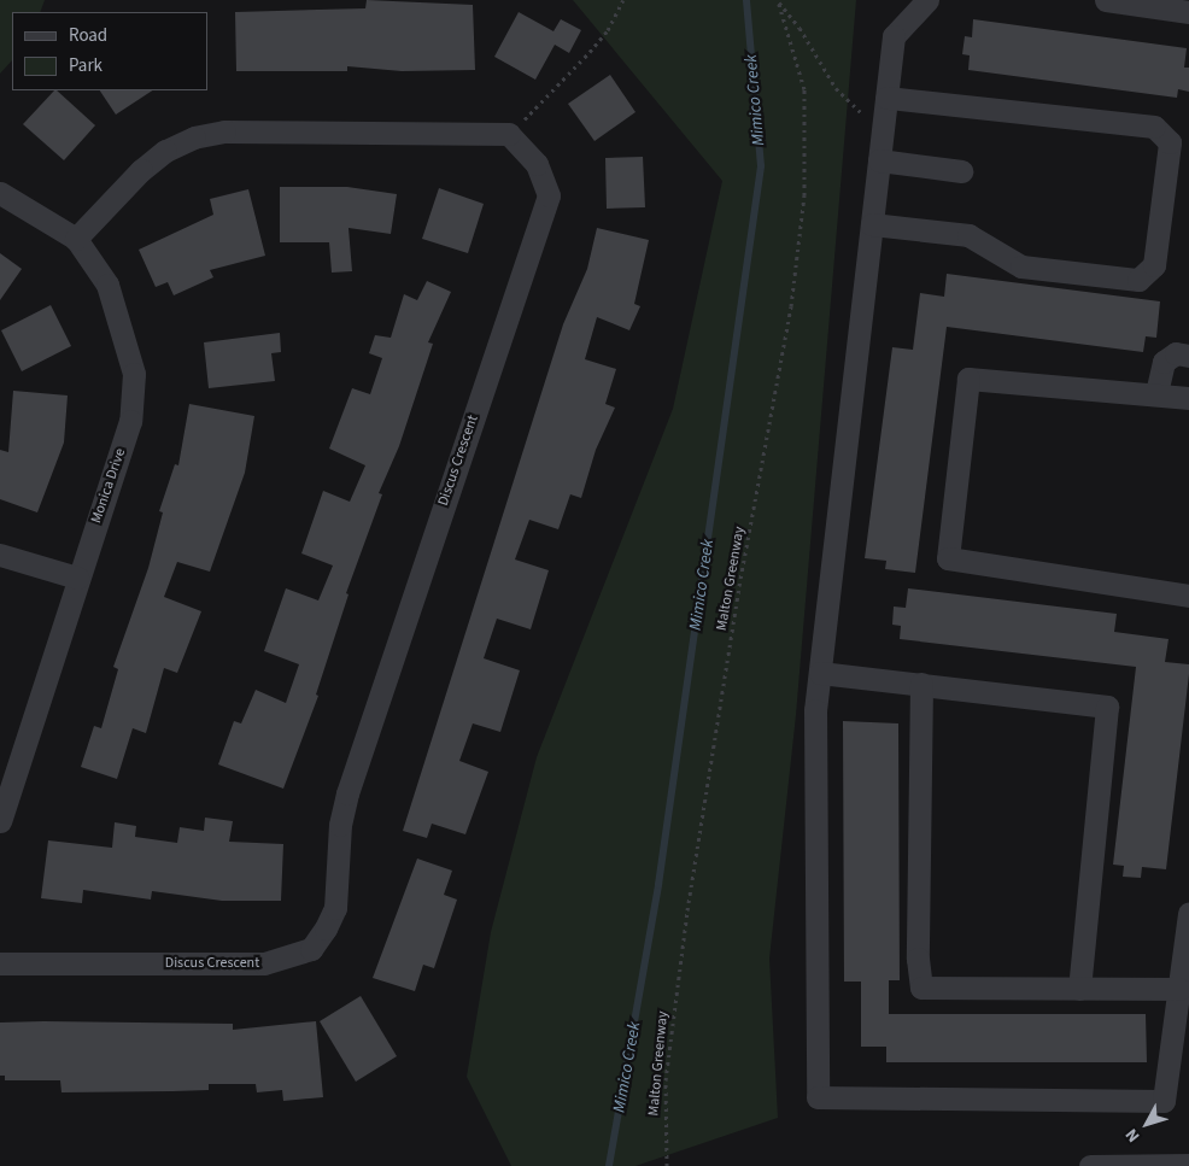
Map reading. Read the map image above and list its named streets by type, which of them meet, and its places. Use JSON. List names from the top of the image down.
{
  "streets": {
    "street": ["Discus Crescent", "Monica Drive"],
    "path": ["Malton Greenway"]
  },
  "water": ["Mimico Creek"],
  "legend": ["Road", "Park"],
  "north": "bottom left"
}
